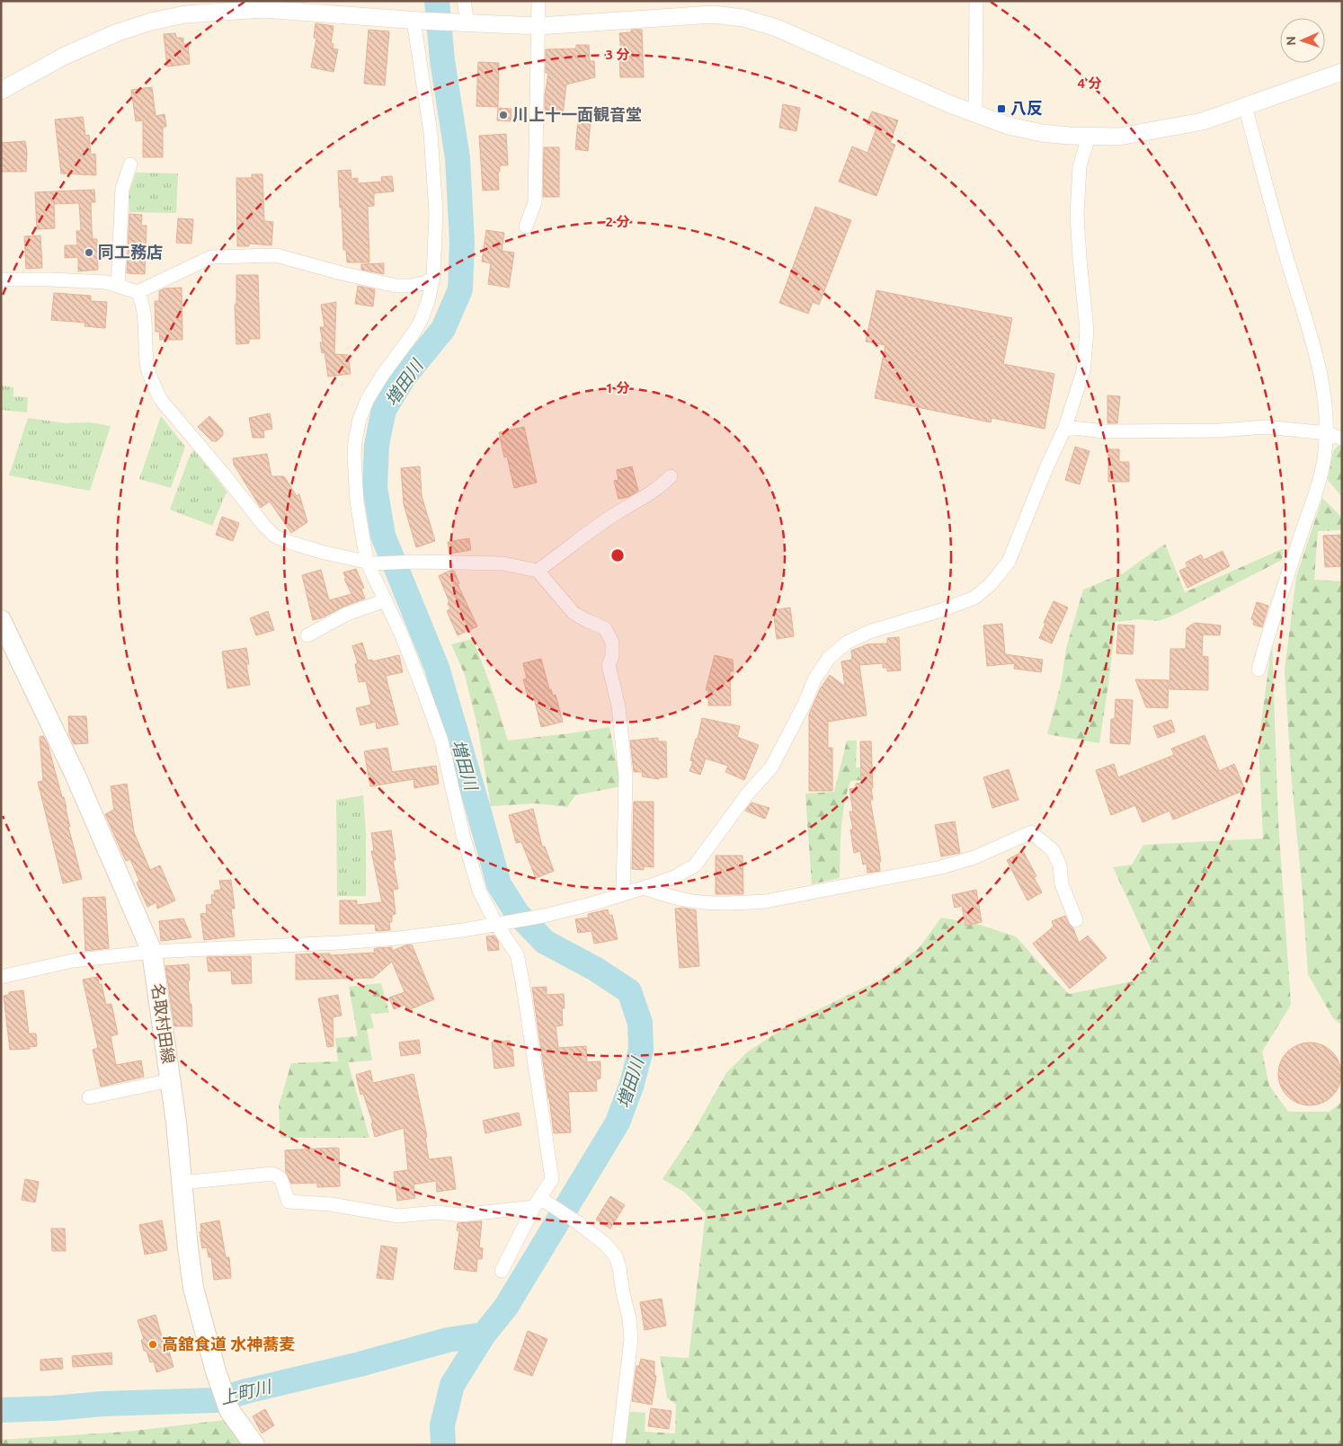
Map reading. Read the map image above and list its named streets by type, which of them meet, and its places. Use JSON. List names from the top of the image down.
{
  "streets": {
    "main road": ["名取村田線"]
  },
  "water": ["増田川", "上町川"],
  "places": {
    "transit": ["八反"],
    "other": ["川上十一面観音堂", "同工務店", "高舘食道 水神蕎麦"]
  },
  "north": "left",
  "rings": [
    "3 分",
    "4 分",
    "2 分",
    "1 分"
  ]
}
